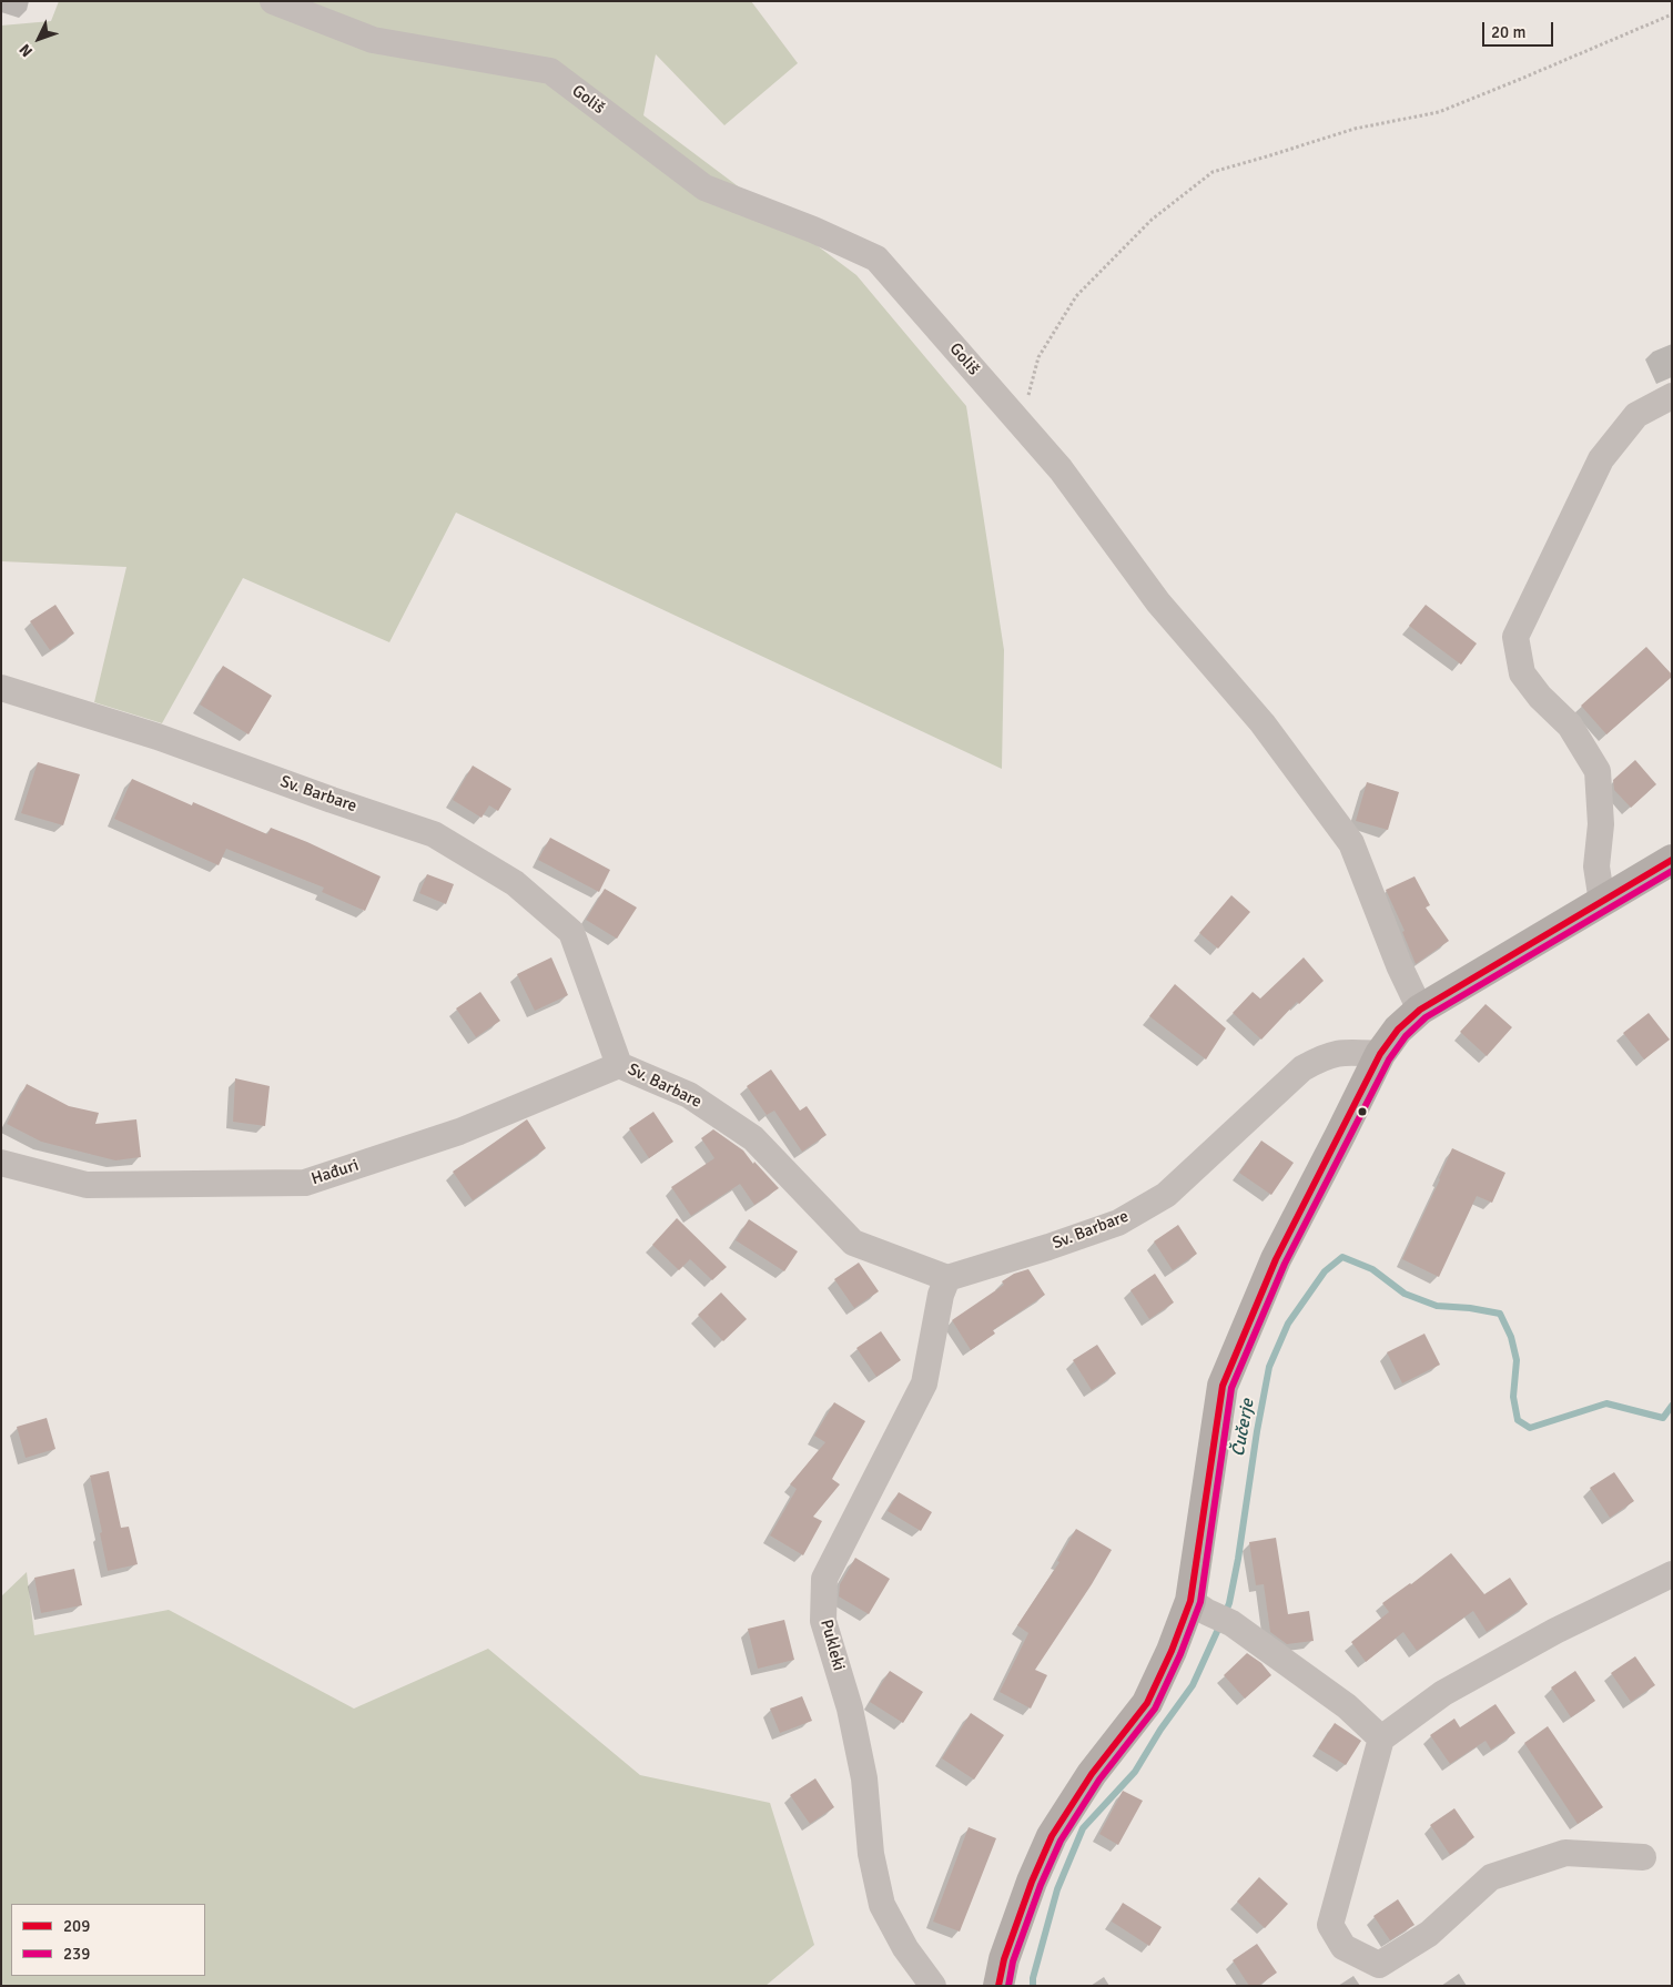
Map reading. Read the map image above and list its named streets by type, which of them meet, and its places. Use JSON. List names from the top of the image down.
{
  "streets": {
    "street": [
      "Goliš",
      "Sv. Barbare",
      "Hađuri",
      "Pukleki"
    ]
  },
  "crossings": [
    ["Sv. Barbare", "Hađuri"],
    ["Sv. Barbare", "Pukleki"]
  ],
  "water": ["Čučerje"],
  "lines": ["transit line 209", "transit line 239"],
  "legend": ["209", "239"],
  "scale_bar": "20 m",
  "north": "bottom left"
}
